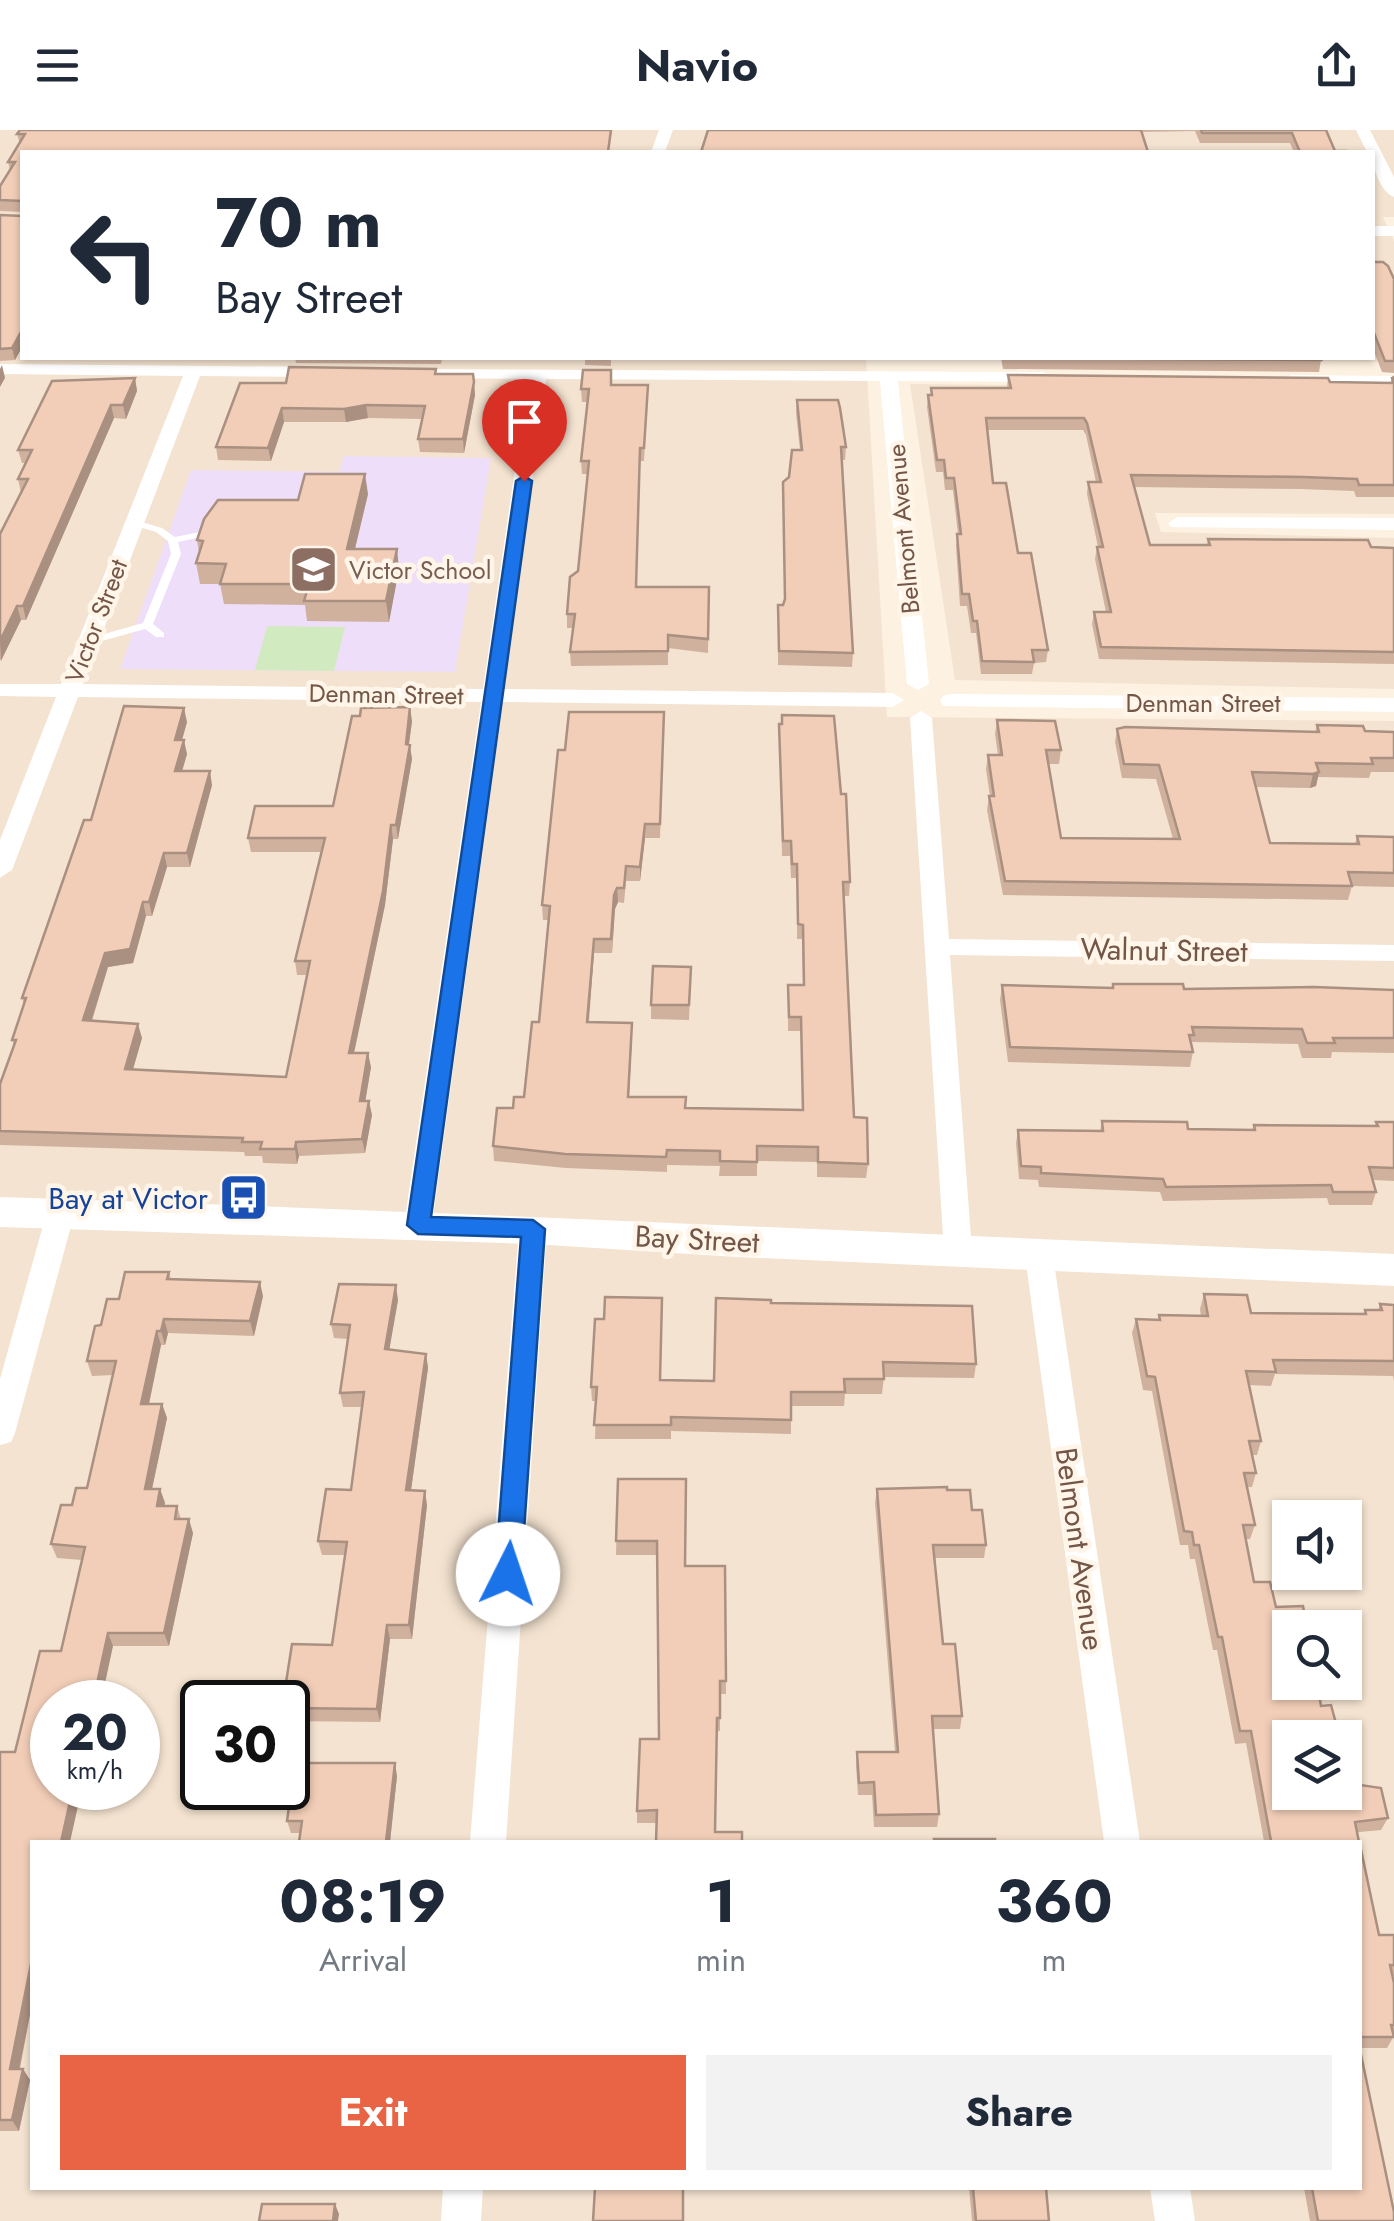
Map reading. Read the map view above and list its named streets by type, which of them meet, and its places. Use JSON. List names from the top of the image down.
{
  "streets": {
    "main road": ["Bay Street"],
    "street": [
      "Belmont Avenue",
      "Victor Street",
      "Denman Street",
      "Walnut Street"
    ]
  },
  "crossings": [
    ["Belmont Avenue", "Bay Street"],
    ["Victor Street", "Denman Street"]
  ],
  "places": {
    "school or university": ["Victor School"],
    "bus stop": ["Bay at Victor"]
  },
  "page": {
    "header": "Navio",
    "turn": ["70 m", "Bay Street"],
    "speed": "20 km/h",
    "limit": "30",
    "eta": [
      "08:19",
      "Arrival",
      "1",
      "min",
      "360",
      "m"
    ],
    "buttons": ["Exit", "Share"]
  }
}
